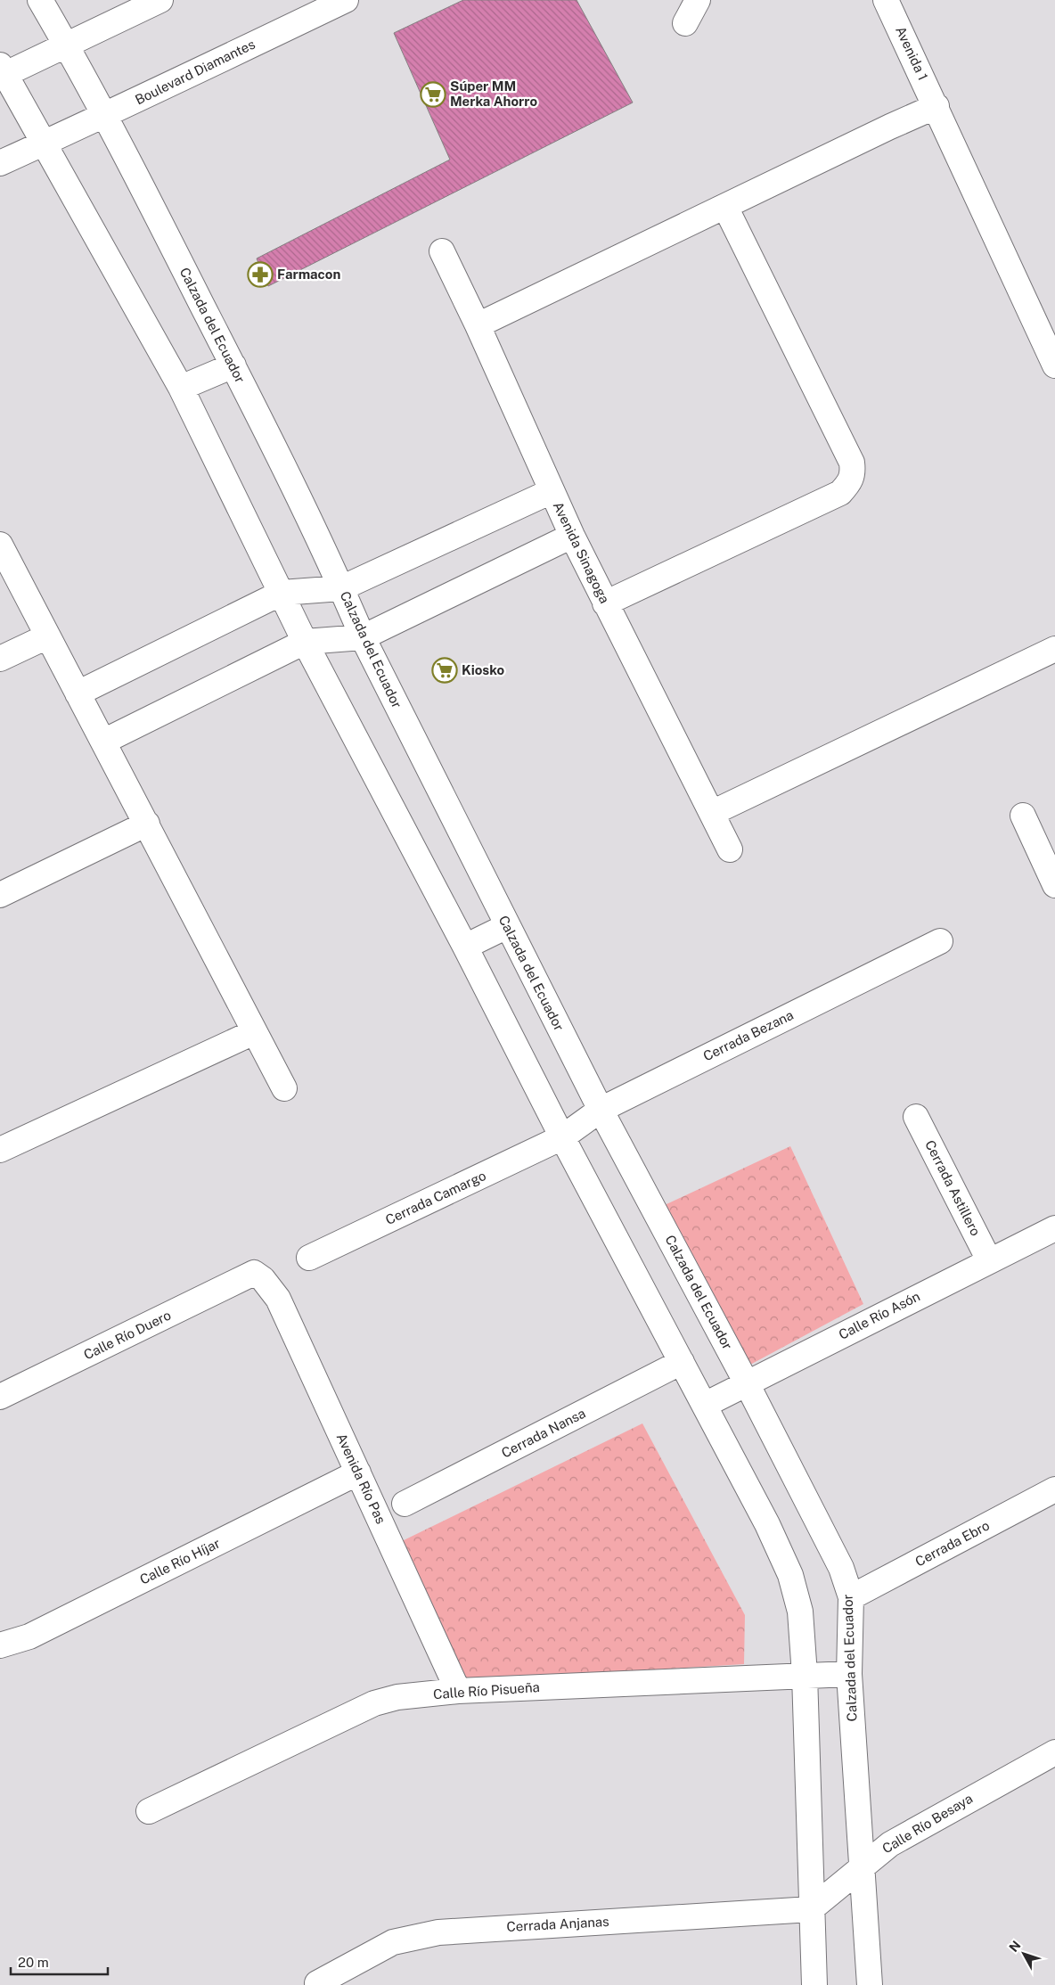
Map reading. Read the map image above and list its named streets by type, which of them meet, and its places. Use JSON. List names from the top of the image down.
{
  "streets": {
    "street": [
      "Avenida 1",
      "Boulevard Diamantes",
      "Calzada del Ecuador",
      "Avenida Sinagoga",
      "Cerrada Bezana",
      "Cerrada Astillero",
      "Cerrada Camargo",
      "Calle Río Asón",
      "Calle Río Duero",
      "Cerrada Nansa",
      "Avenida Río Pas",
      "Cerrada Ebro",
      "Calle Río Híjar",
      "Calle Río Pisueña",
      "Calle Río Besaya",
      "Cerrada Anjanas"
    ]
  },
  "crossings": [
    ["Boulevard Diamantes", "Calzada del Ecuador"],
    ["Calzada del Ecuador", "Cerrada Bezana"],
    ["Calzada del Ecuador", "Calle Río Asón"],
    ["Calzada del Ecuador", "Cerrada Ebro"],
    ["Calzada del Ecuador", "Calle Río Pisueña"],
    ["Calzada del Ecuador", "Calle Río Besaya"],
    ["Cerrada Bezana", "Cerrada Camargo"],
    ["Cerrada Astillero", "Calle Río Asón"],
    ["Calle Río Duero", "Avenida Río Pas"],
    ["Avenida Río Pas", "Calle Río Híjar"],
    ["Avenida Río Pas", "Calle Río Pisueña"],
    ["Calle Río Besaya", "Cerrada Anjanas"]
  ],
  "places": {
    "supermarket": ["Súper MM Merka Ahorro", "Kiosko"],
    "pharmacy": ["Farmacon"]
  },
  "scale_bar": "20 m",
  "north": "top left"
}
